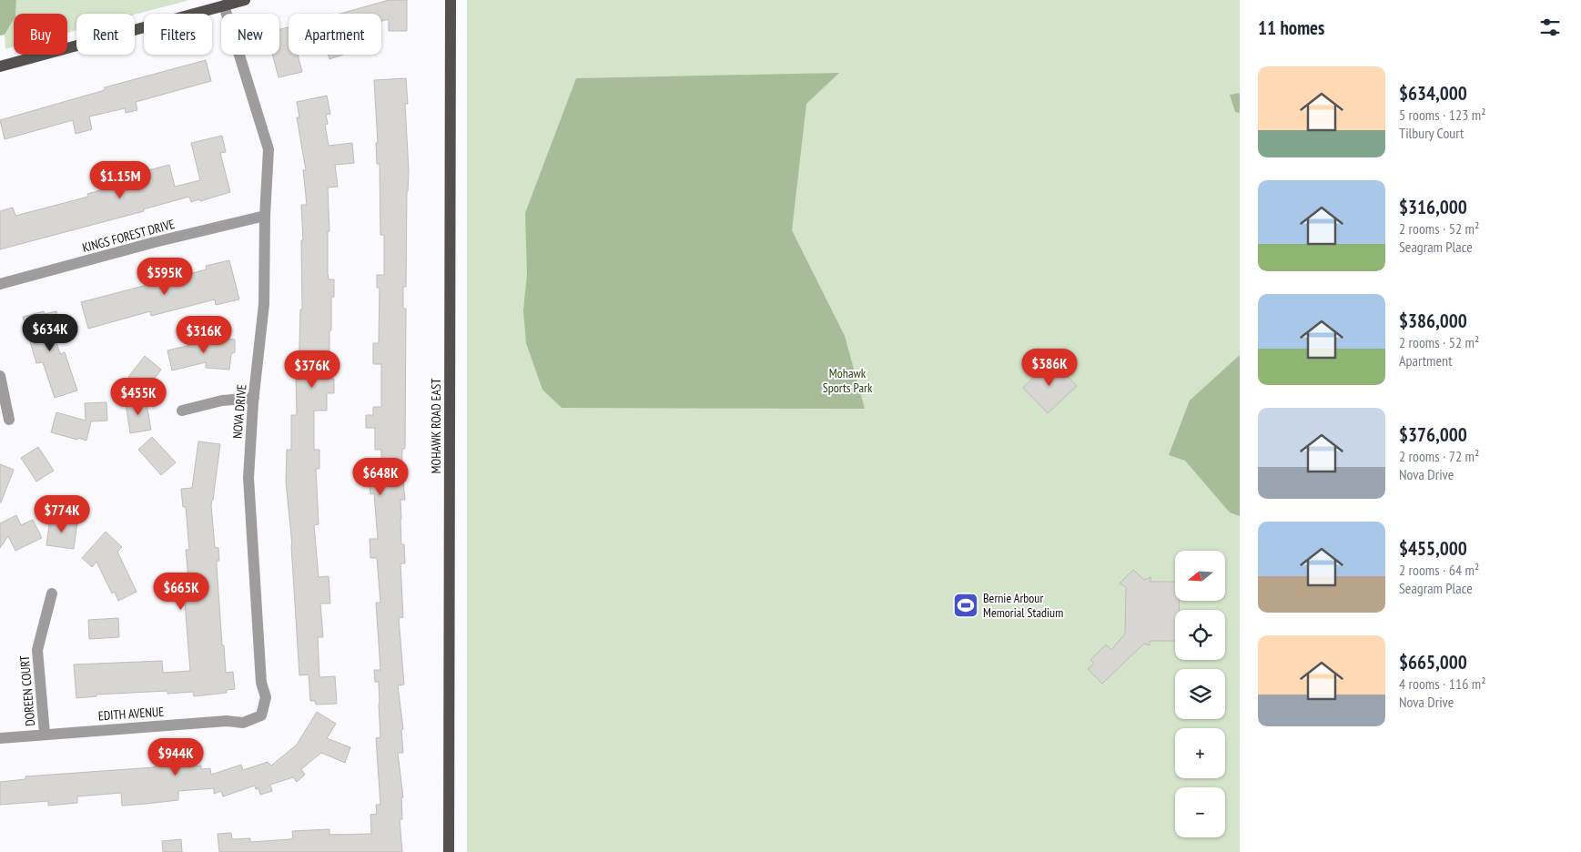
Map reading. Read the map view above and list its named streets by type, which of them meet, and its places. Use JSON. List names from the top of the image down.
{
  "streets": {
    "main road": ["MOHAWK ROAD EAST"],
    "street": [
      "KINGS FOREST DRIVE",
      "NOVA DRIVE",
      "DOREEN COURT",
      "EDITH AVENUE"
    ]
  },
  "crossings": [
    ["KINGS FOREST DRIVE", "NOVA DRIVE"],
    ["NOVA DRIVE", "EDITH AVENUE"],
    ["DOREEN COURT", "EDITH AVENUE"]
  ],
  "parks": ["Mohawk Sports Park"],
  "places": {
    "sports": ["Bernie Arbour Memorial Stadium"]
  },
  "north": "left",
  "page": {
    "heading": "11 homes",
    "chip": [
      "Buy",
      "Rent",
      "Filters",
      "New",
      "Apartment"
    ],
    "list": [
      {
        "name": "$634,000",
        "note": "5 rooms · 123 m² · Tilbury Court"
      },
      {
        "name": "$316,000",
        "note": "2 rooms · 52 m² · Seagram Place"
      },
      {
        "name": "$386,000",
        "note": "2 rooms · 52 m² · Apartment"
      },
      {
        "name": "$376,000",
        "note": "2 rooms · 72 m² · Nova Drive"
      },
      {
        "name": "$455,000",
        "note": "2 rooms · 64 m² · Seagram Place"
      },
      {
        "name": "$665,000",
        "note": "4 rooms · 116 m² · Nova Drive"
      }
    ],
    "price": [
      "$1.15M",
      "$595K",
      "$634K",
      "$316K",
      "$386K",
      "$376K",
      "$455K",
      "$648K",
      "$774K",
      "$665K",
      "$944K"
    ],
    "map_buttons": ["+", "−"]
  }
}
